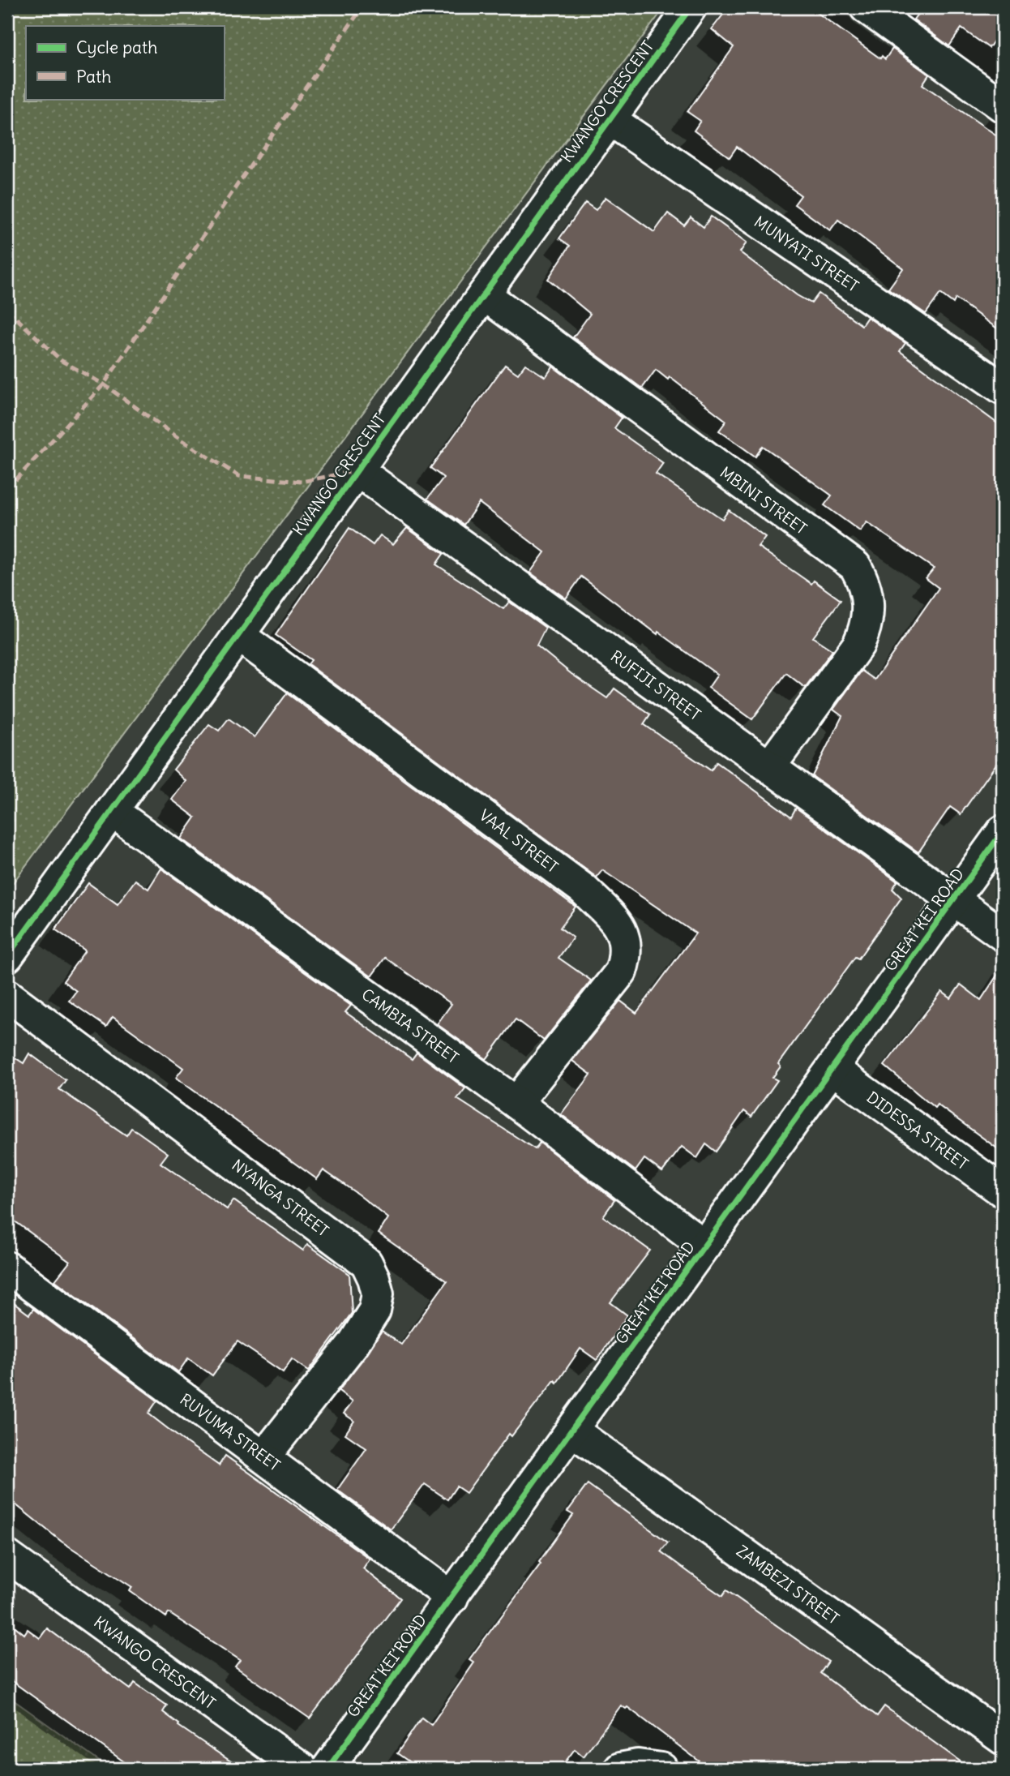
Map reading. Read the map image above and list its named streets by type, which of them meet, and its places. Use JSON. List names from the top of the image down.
{
  "streets": {
    "street": [
      "KWANGO CRESCENT",
      "MUNYATI STREET",
      "MBINI STREET",
      "RUFIJI STREET",
      "VAAL STREET",
      "GREAT KEI ROAD",
      "CAMBIA STREET",
      "DIDESSA STREET",
      "NYANGA STREET",
      "RUVUMA STREET",
      "ZAMBEZI STREET"
    ]
  },
  "crossings": [
    ["KWANGO CRESCENT", "MUNYATI STREET"],
    ["KWANGO CRESCENT", "MBINI STREET"],
    ["KWANGO CRESCENT", "RUFIJI STREET"],
    ["KWANGO CRESCENT", "VAAL STREET"],
    ["KWANGO CRESCENT", "CAMBIA STREET"],
    ["MBINI STREET", "RUFIJI STREET"],
    ["RUFIJI STREET", "GREAT KEI ROAD"],
    ["VAAL STREET", "CAMBIA STREET"],
    ["GREAT KEI ROAD", "CAMBIA STREET"],
    ["GREAT KEI ROAD", "DIDESSA STREET"],
    ["GREAT KEI ROAD", "RUVUMA STREET"],
    ["GREAT KEI ROAD", "ZAMBEZI STREET"],
    ["NYANGA STREET", "RUVUMA STREET"]
  ],
  "legend": ["Cycle path", "Path"]
}
